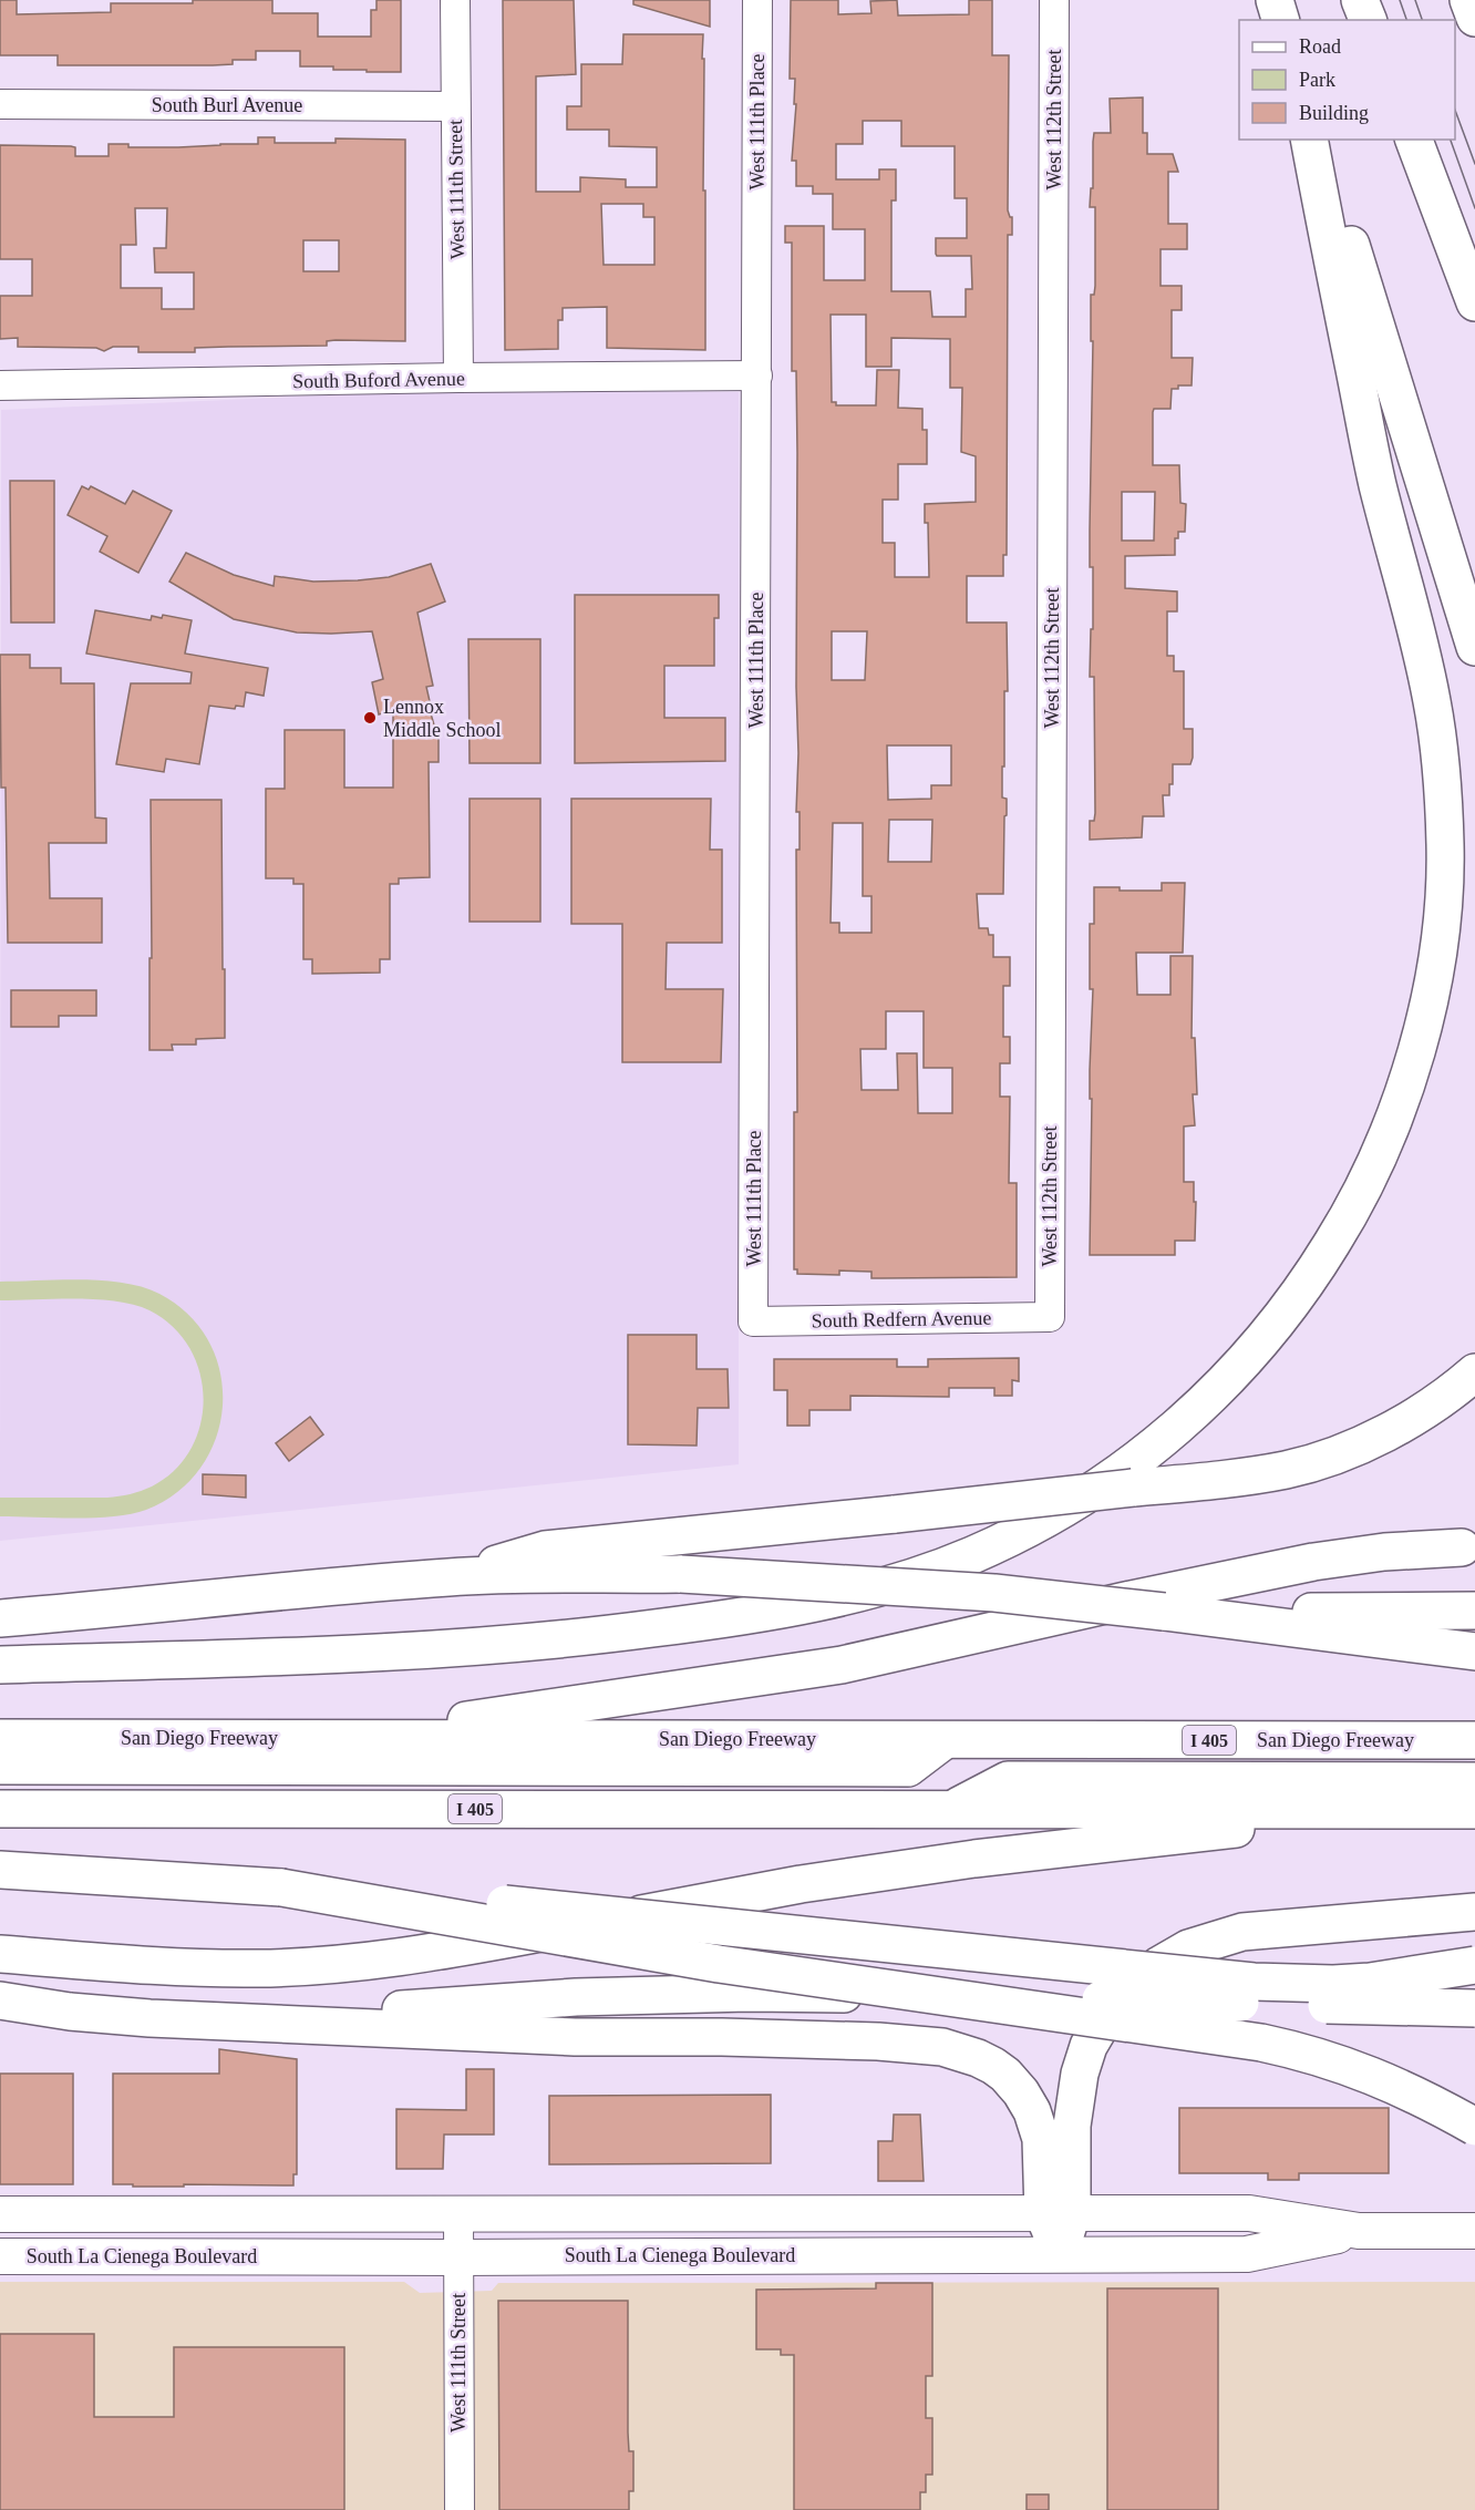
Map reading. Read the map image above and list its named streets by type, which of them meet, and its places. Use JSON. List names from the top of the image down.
{
  "streets": {
    "highway": ["San Diego Freeway", "I 405"],
    "main road": ["South La Cienega Boulevard"],
    "street": [
      "South Burl Avenue",
      "West 112th Street",
      "West 111th Place",
      "West 111th Street",
      "South Buford Avenue",
      "South Redfern Avenue"
    ]
  },
  "crossings": [
    ["South Burl Avenue", "West 111th Street"],
    ["West 112th Street", "South Redfern Avenue"],
    ["West 111th Place", "South Buford Avenue"],
    ["West 111th Place", "South Redfern Avenue"],
    ["West 111th Street", "South Buford Avenue"],
    ["West 111th Street", "South La Cienega Boulevard"]
  ],
  "places": ["Lennox Middle School"],
  "legend": ["Road", "Park", "Building"]
}
